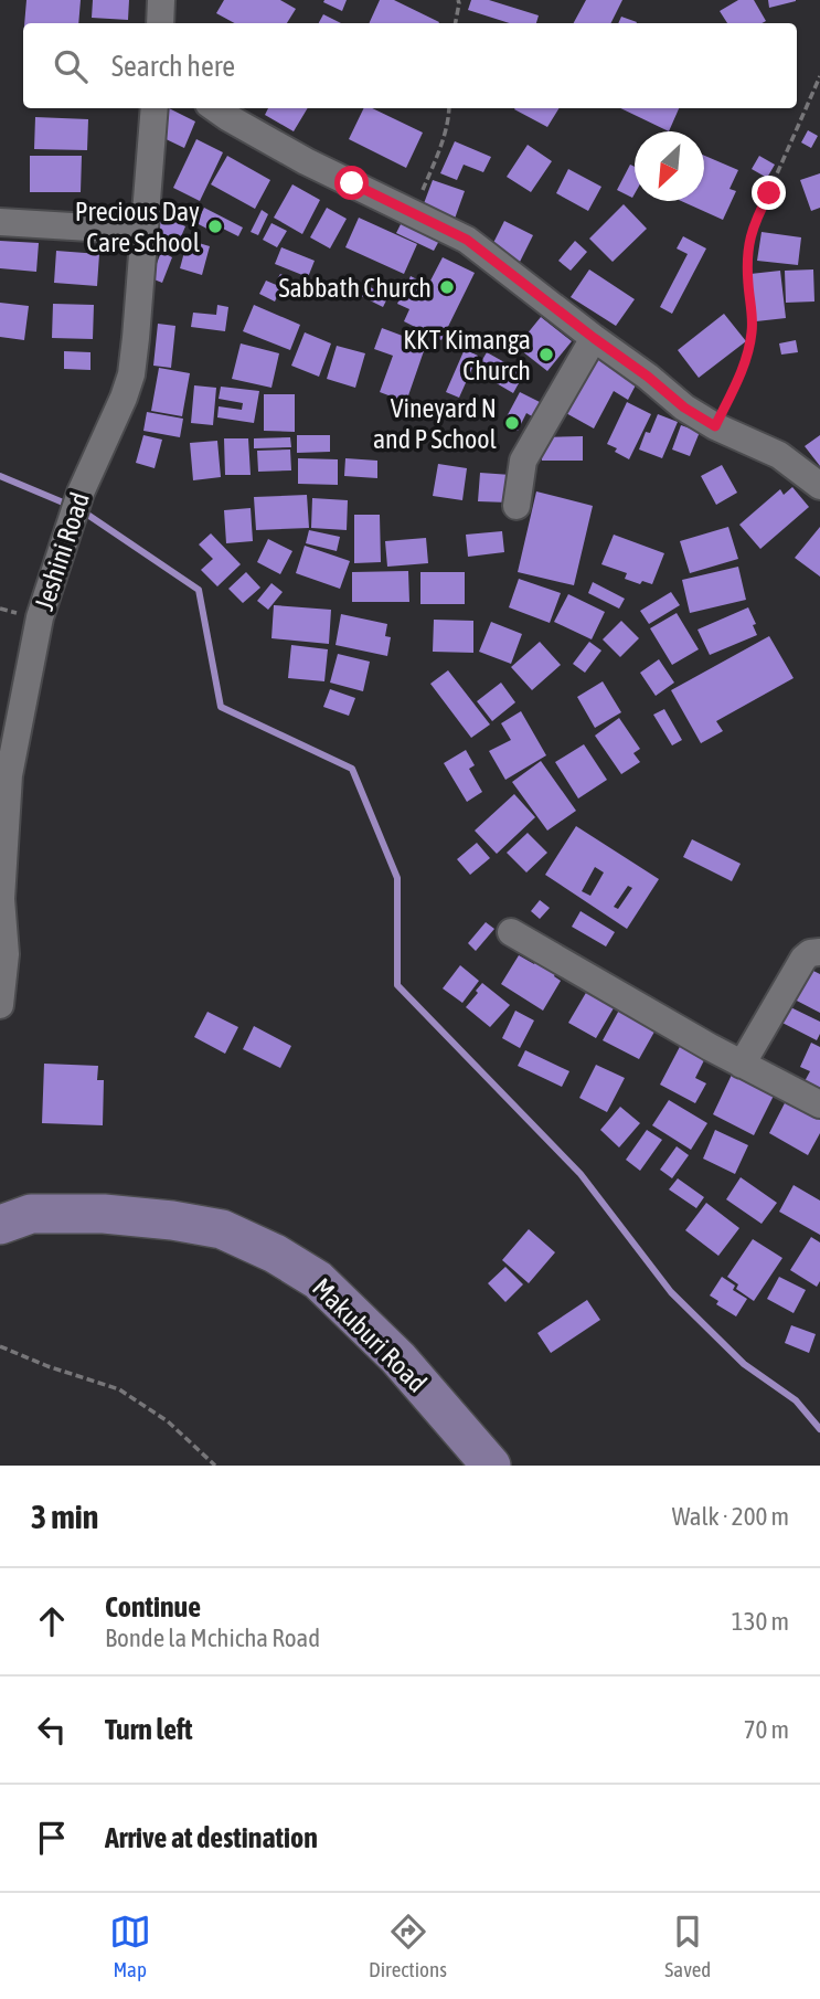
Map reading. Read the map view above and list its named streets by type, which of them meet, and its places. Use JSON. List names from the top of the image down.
{
  "streets": {
    "street": ["Jeshini Road", "Makuburi Road"]
  },
  "places": [
    "Precious Day Care School",
    "Sabbath Church",
    "KKT Kimanga Church",
    "Vineyard N and P School"
  ],
  "north": "bottom left",
  "page": {
    "search": "Search here",
    "heading": ["3 min", "Walk · 200 m"],
    "list": [
      ["Continue", "Bonde la Mchicha Road", "130 m"],
      ["Turn left", "70 m"],
      "Arrive at destination"
    ],
    "nav": ["Map", "Directions", "Saved"]
  }
}
